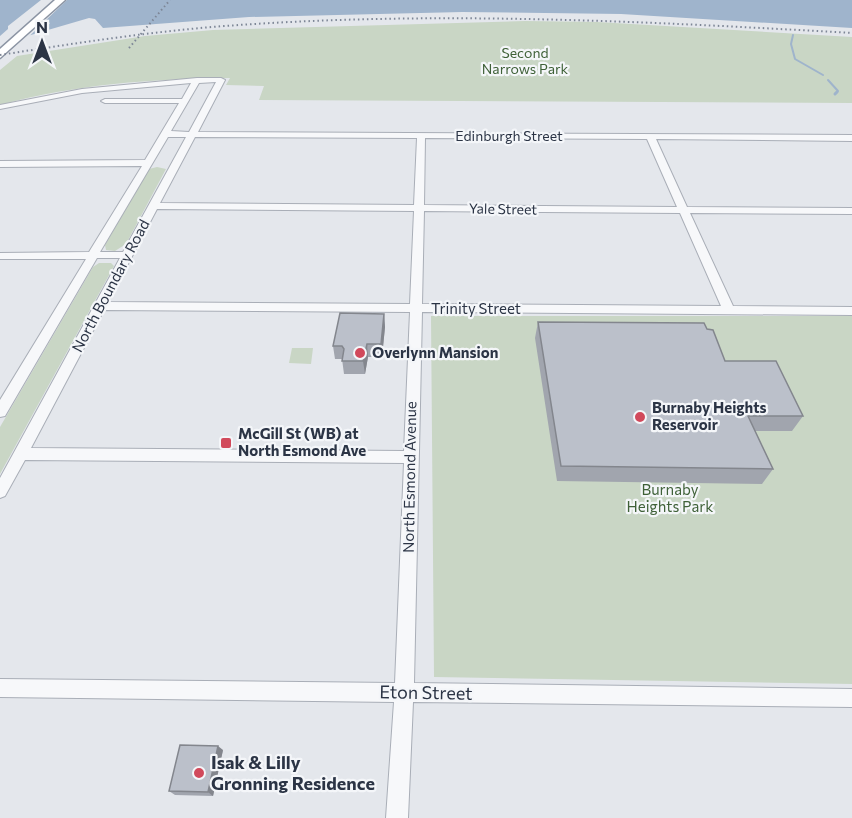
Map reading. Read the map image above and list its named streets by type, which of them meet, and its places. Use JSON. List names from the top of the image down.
{
  "streets": {
    "street": [
      "Edinburgh Street",
      "Yale Street",
      "North Boundary Road",
      "Trinity Street",
      "North Esmond Avenue",
      "Eton Street"
    ]
  },
  "crossings": [
    ["Edinburgh Street", "North Boundary Road"],
    ["Edinburgh Street", "North Esmond Avenue"],
    ["Yale Street", "North Boundary Road"],
    ["Yale Street", "North Esmond Avenue"],
    ["North Boundary Road", "Trinity Street"],
    ["Trinity Street", "North Esmond Avenue"],
    ["North Esmond Avenue", "Eton Street"]
  ],
  "parks": ["Second Narrows Park", "Burnaby Heights Park"],
  "places": {
    "other": ["Overlynn Mansion", "Burnaby Heights Reservoir", "Isak & Lilly Gronning Residence"],
    "transit": ["McGill St (WB) at North Esmond Ave"]
  },
  "north": "top"
}
